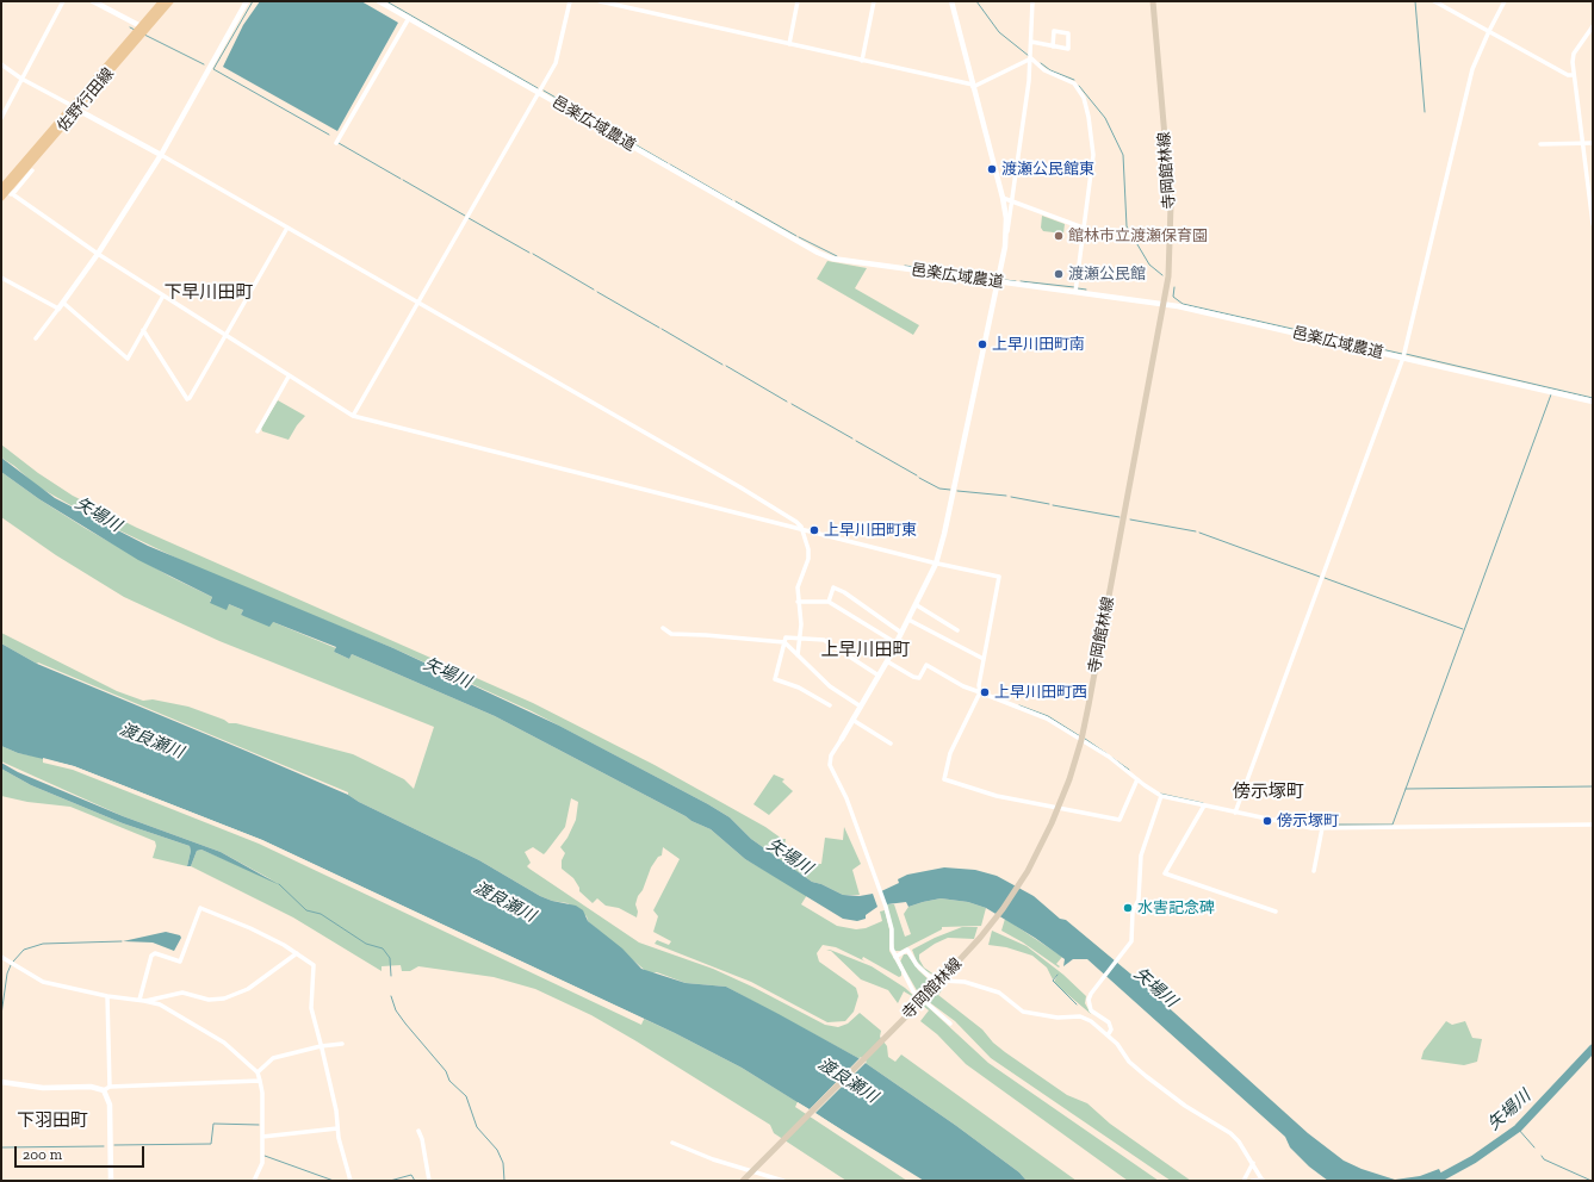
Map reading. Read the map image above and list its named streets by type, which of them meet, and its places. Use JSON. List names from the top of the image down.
{
  "streets": {
    "main road": ["佐野行田線", "寺岡館林線"],
    "street": ["邑楽広域農道"]
  },
  "crossings": [
    ["邑楽広域農道", "寺岡館林線"]
  ],
  "districts": [
    "下早川田町",
    "上早川田町",
    "傍示塚町",
    "下羽田町"
  ],
  "water": ["矢場川", "渡良瀬川"],
  "places": [
    "渡瀬公民館東",
    "館林市立渡瀬保育園",
    "渡瀬公民館",
    "上早川田町南",
    "上早川田町東",
    "上早川田町西",
    "傍示塚町",
    "水害記念碑"
  ],
  "scale_bar": "200 m"
}
